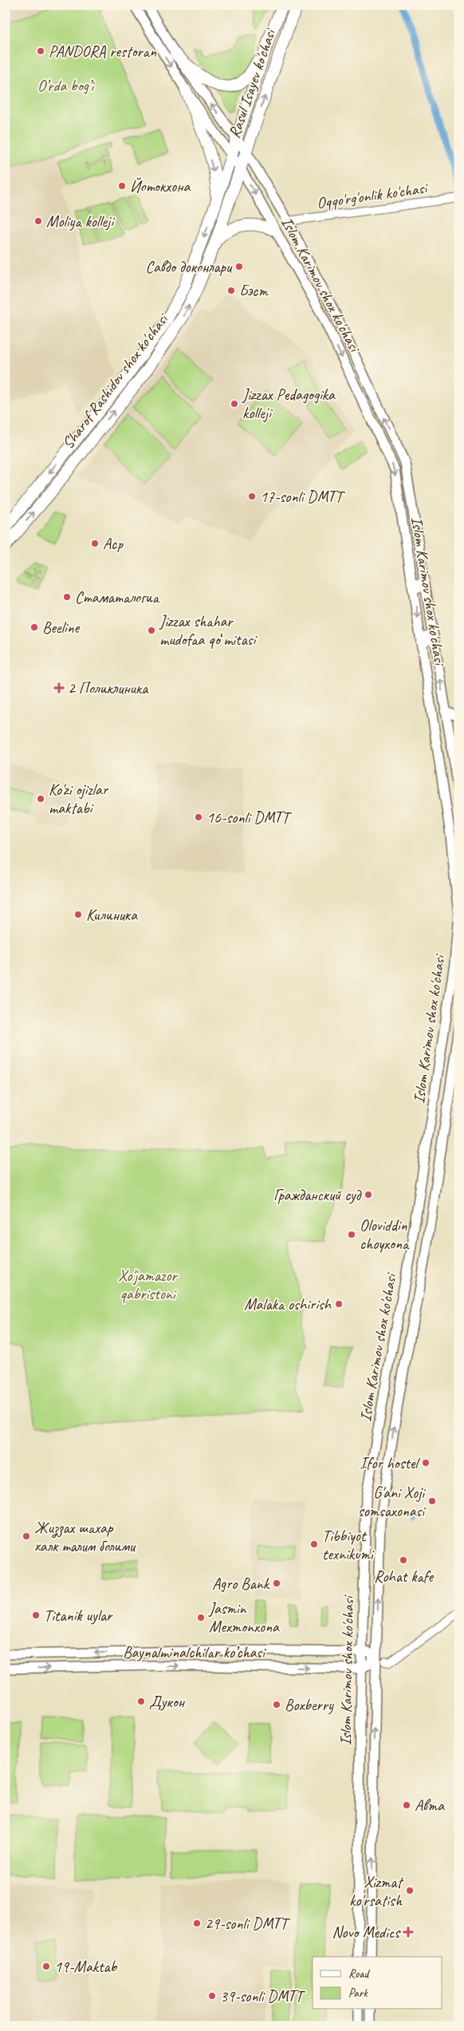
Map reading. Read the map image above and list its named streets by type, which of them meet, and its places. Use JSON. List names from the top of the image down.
{
  "streets": {
    "main road": [
      "Rasul Isayev ko'chasi",
      "Islom Karimov shox ko'chasi",
      "Sharof Rashidov shox ko'chasi",
      "Baynalminalchilar ko’chasi"
    ],
    "street": ["Oqqo'rg'onlik ko'chasi"]
  },
  "crossings": [
    ["Rasul Isayev ko'chasi", "Islom Karimov shox ko'chasi"],
    ["Rasul Isayev ko'chasi", "Sharof Rashidov shox ko'chasi"],
    ["Oqqo'rg'onlik ko'chasi", "Islom Karimov shox ko'chasi"],
    ["Islom Karimov shox ko'chasi", "Sharof Rashidov shox ko'chasi"],
    ["Islom Karimov shox ko'chasi", "Baynalminalchilar ko’chasi"]
  ],
  "parks": ["O’rda bog’i", "Xo'jamazor qabristoni"],
  "places": {
    "other": [
      "PANDORA restoran",
      "Йотокхона",
      "Moliya kolleji",
      "Cавдо доконлари",
      "Бэст",
      "Jizzax Pedagogika kolleji",
      "17-sonli DMTT",
      "Аср",
      "Стаматалогиа",
      "Beeline",
      "Jizzax shahar mudofaa qoʻmitasi",
      "Ko'zi ojizlar maktabi",
      "16-sonli DMTT",
      "Килиника",
      "Гражданский суд",
      "Oloviddin choyxona",
      "Malaka oshirish",
      "Ifor hostel",
      "G'ani Xoji somsaxonasi",
      "Жиззах шахар халк талим болими",
      "Tibbiyot texnikumi",
      "Rohat kafe",
      "Agro Bank",
      "Titanik uylar",
      "Jasmin Mexmonxona",
      "Дукон",
      "Boxberry",
      "Авта",
      "Xizmat ko'rsatish",
      "29-sonli DMTT",
      "19-Maktab",
      "39-sonli DMTT"
    ],
    "health": ["2 Поликлиника", "Novo Medics"]
  },
  "legend": ["Road", "Park"]
}
